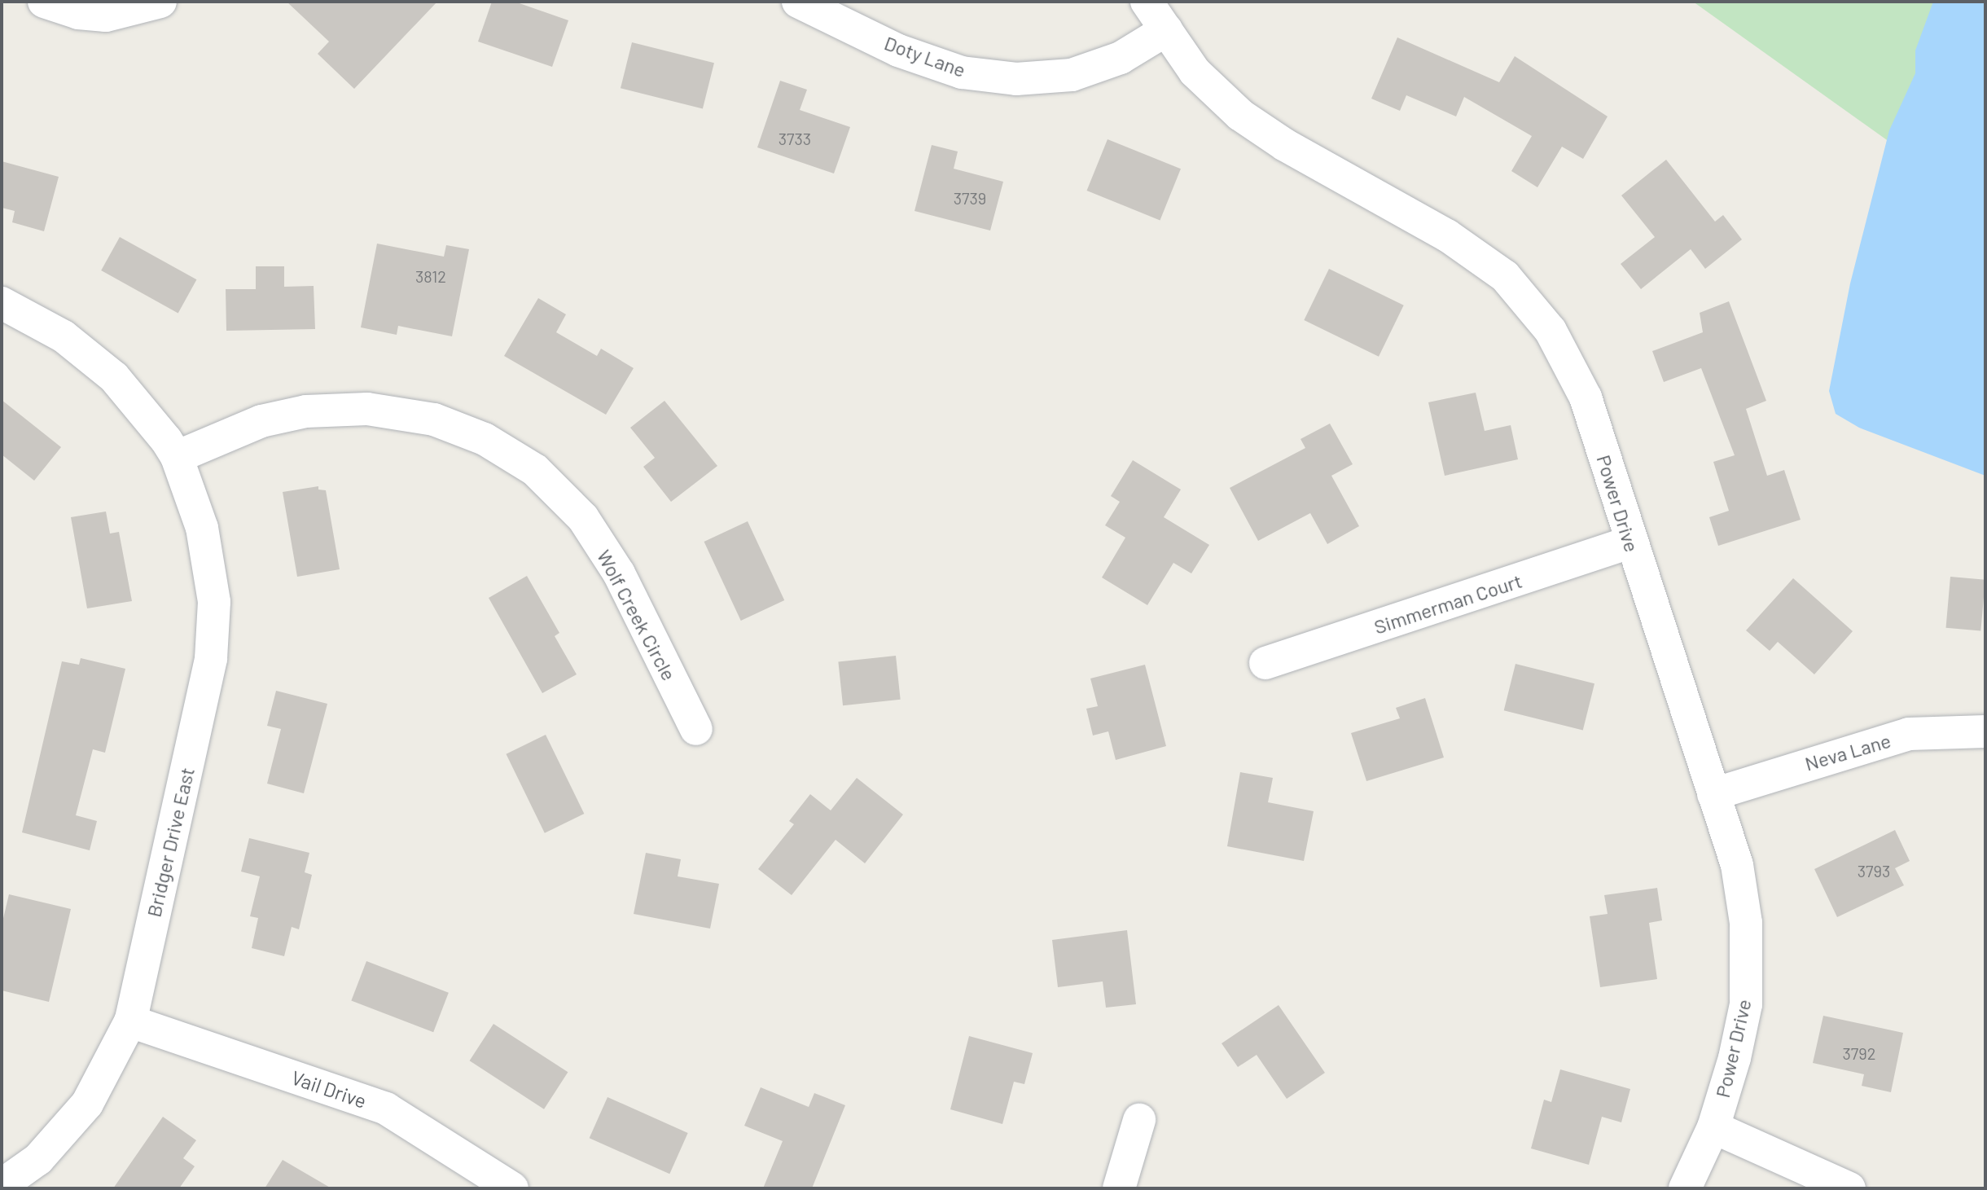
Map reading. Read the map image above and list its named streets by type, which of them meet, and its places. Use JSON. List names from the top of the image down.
{
  "streets": {
    "street": [
      "Doty Lane",
      "Power Drive",
      "Simmerman Court",
      "Wolf Creek Circle",
      "Neva Lane",
      "Bridger Drive East",
      "Vail Drive"
    ]
  },
  "crossings": [
    ["Doty Lane", "Power Drive"],
    ["Power Drive", "Simmerman Court"],
    ["Power Drive", "Neva Lane"],
    ["Wolf Creek Circle", "Bridger Drive East"],
    ["Bridger Drive East", "Vail Drive"]
  ],
  "house_numbers": [
    "3733",
    "3739",
    "3812",
    "3793",
    "3792"
  ]
}
